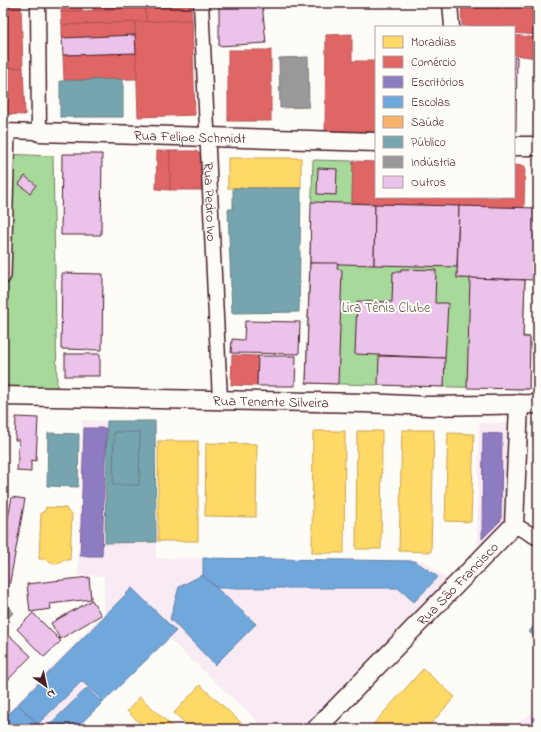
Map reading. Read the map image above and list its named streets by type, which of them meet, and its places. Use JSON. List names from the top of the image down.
{
  "streets": {
    "street": [
      "Rua Felipe Schmidt",
      "Rua Pedro Ivo",
      "Rua Tenente Silveira",
      "Rua São Francisco"
    ]
  },
  "crossings": [
    ["Rua Felipe Schmidt", "Rua Pedro Ivo"],
    ["Rua Pedro Ivo", "Rua Tenente Silveira"]
  ],
  "parks": ["Lira Tênis Clube"],
  "legend": [
    "Moradias",
    "Comércio",
    "Escritórios",
    "Escolas",
    "Saúde",
    "Público",
    "Indústria",
    "Outros"
  ],
  "north": "bottom right"
}
